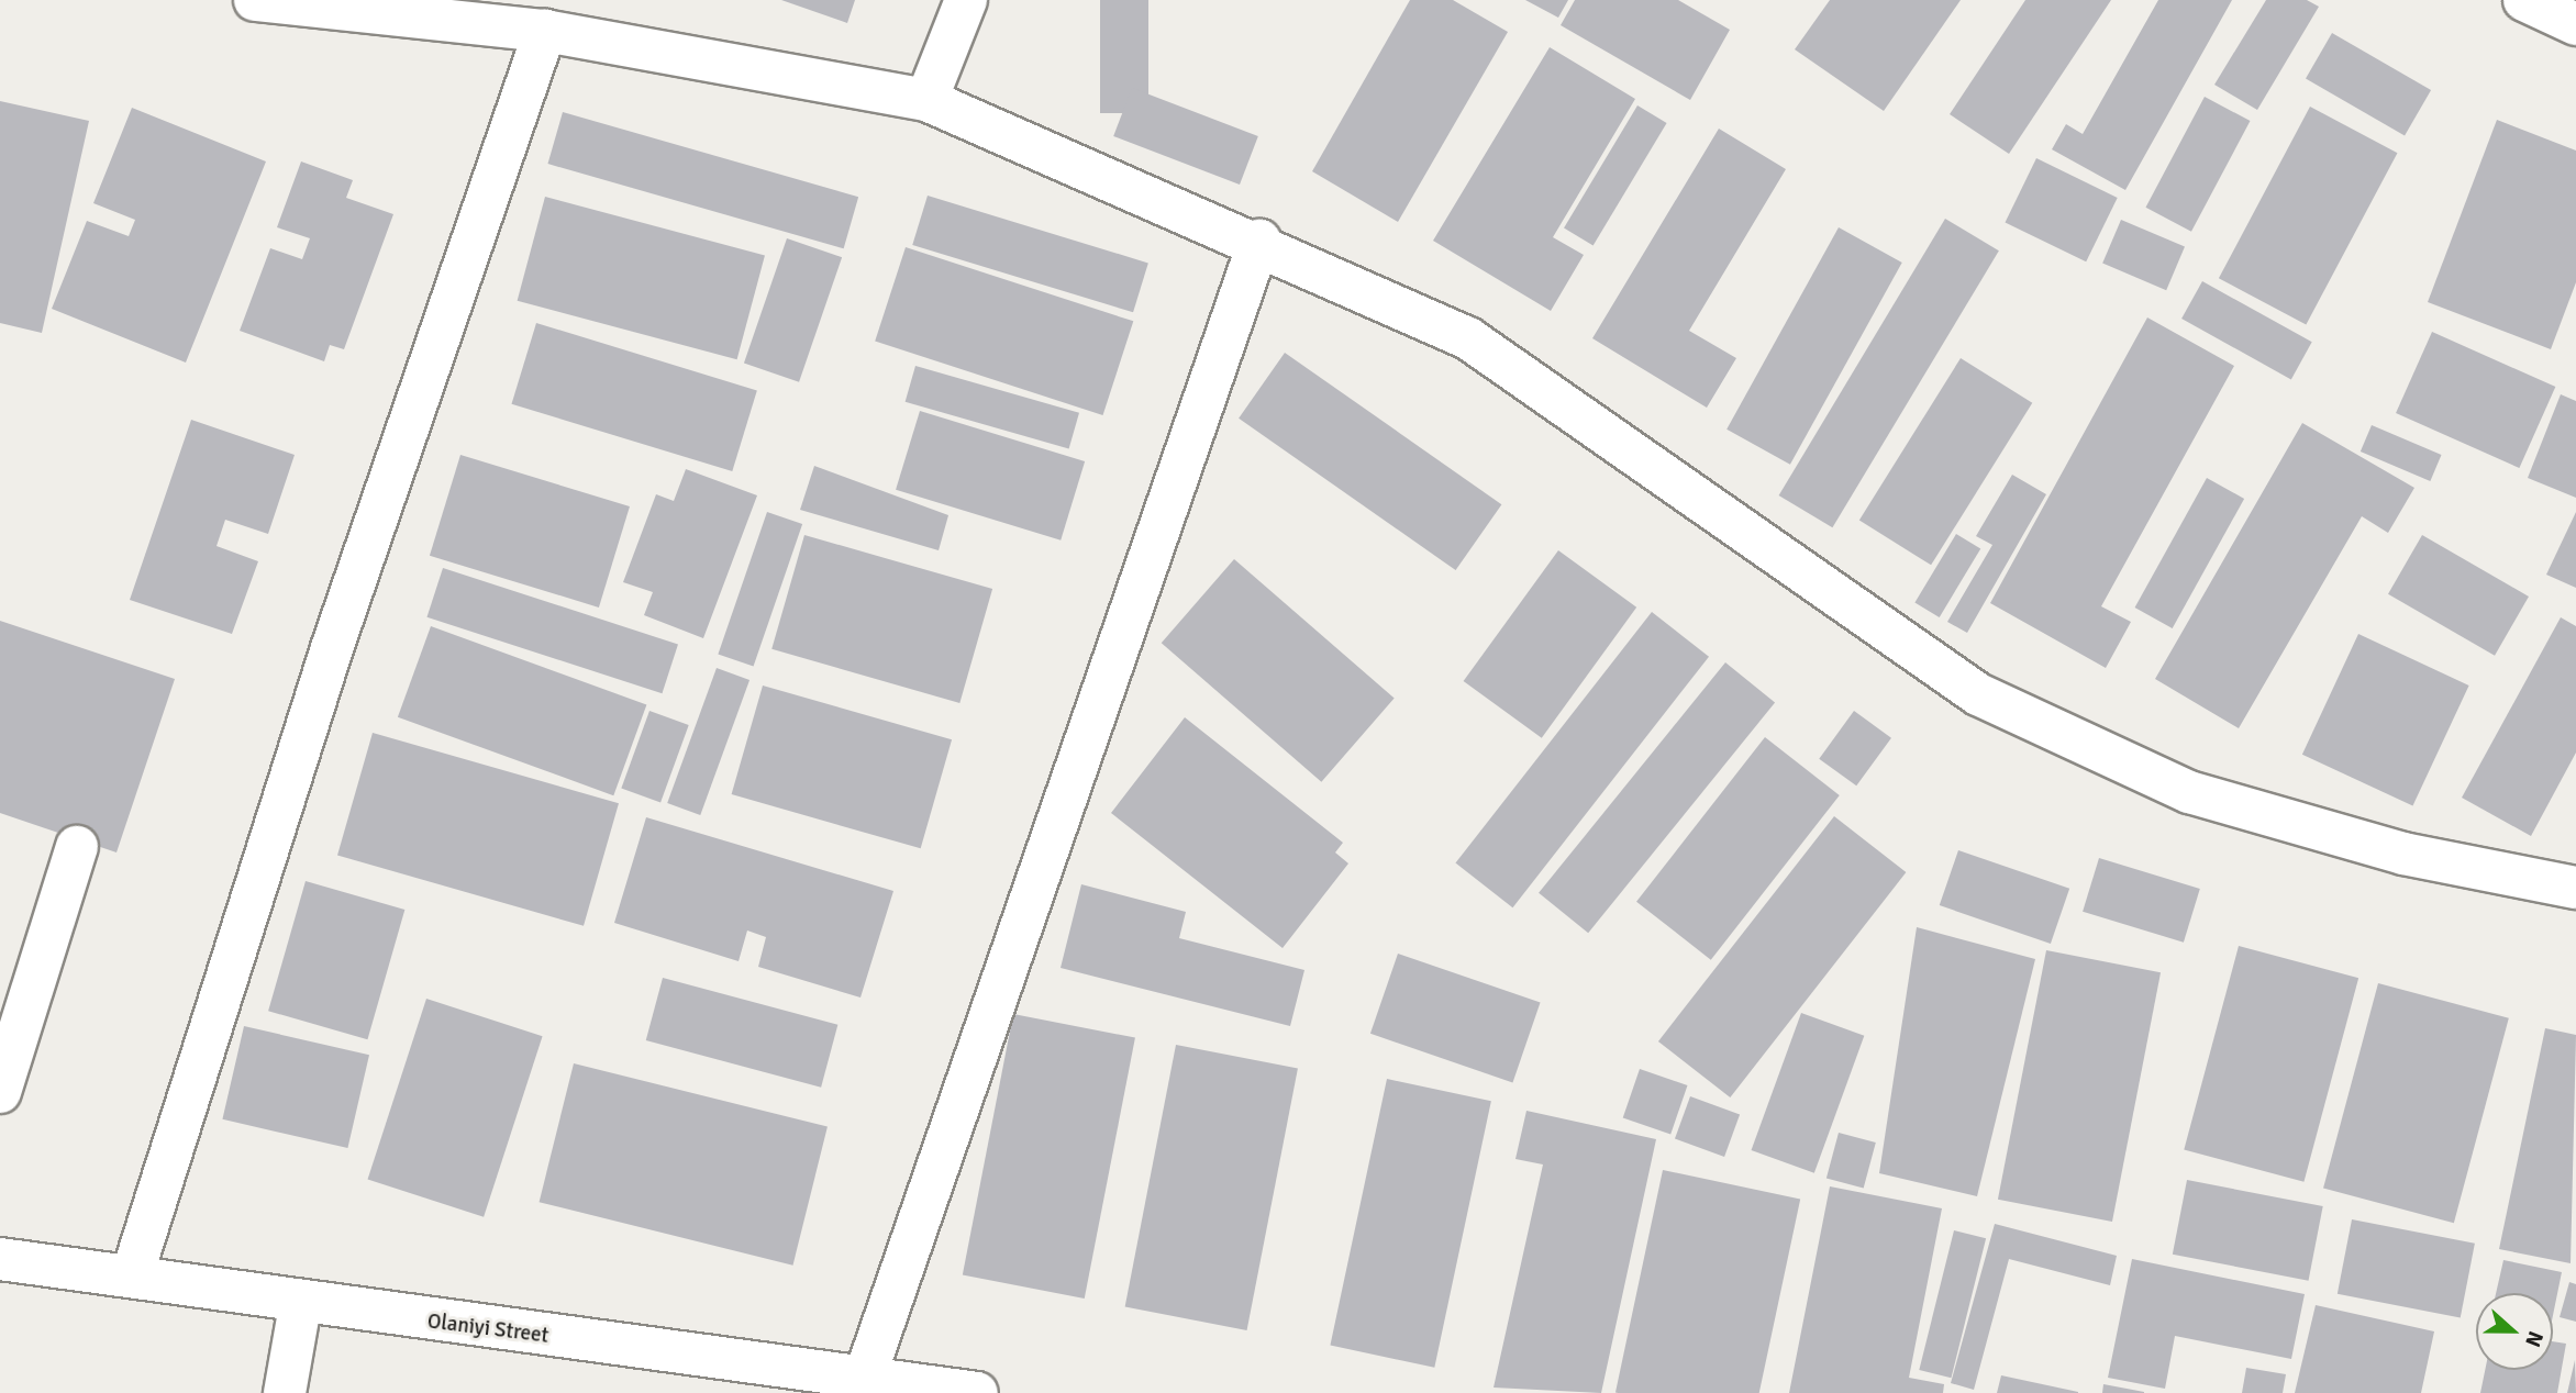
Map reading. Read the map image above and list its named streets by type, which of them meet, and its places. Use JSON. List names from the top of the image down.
{
  "streets": {
    "street": ["Olaniyi Street"]
  },
  "north": "right"
}
